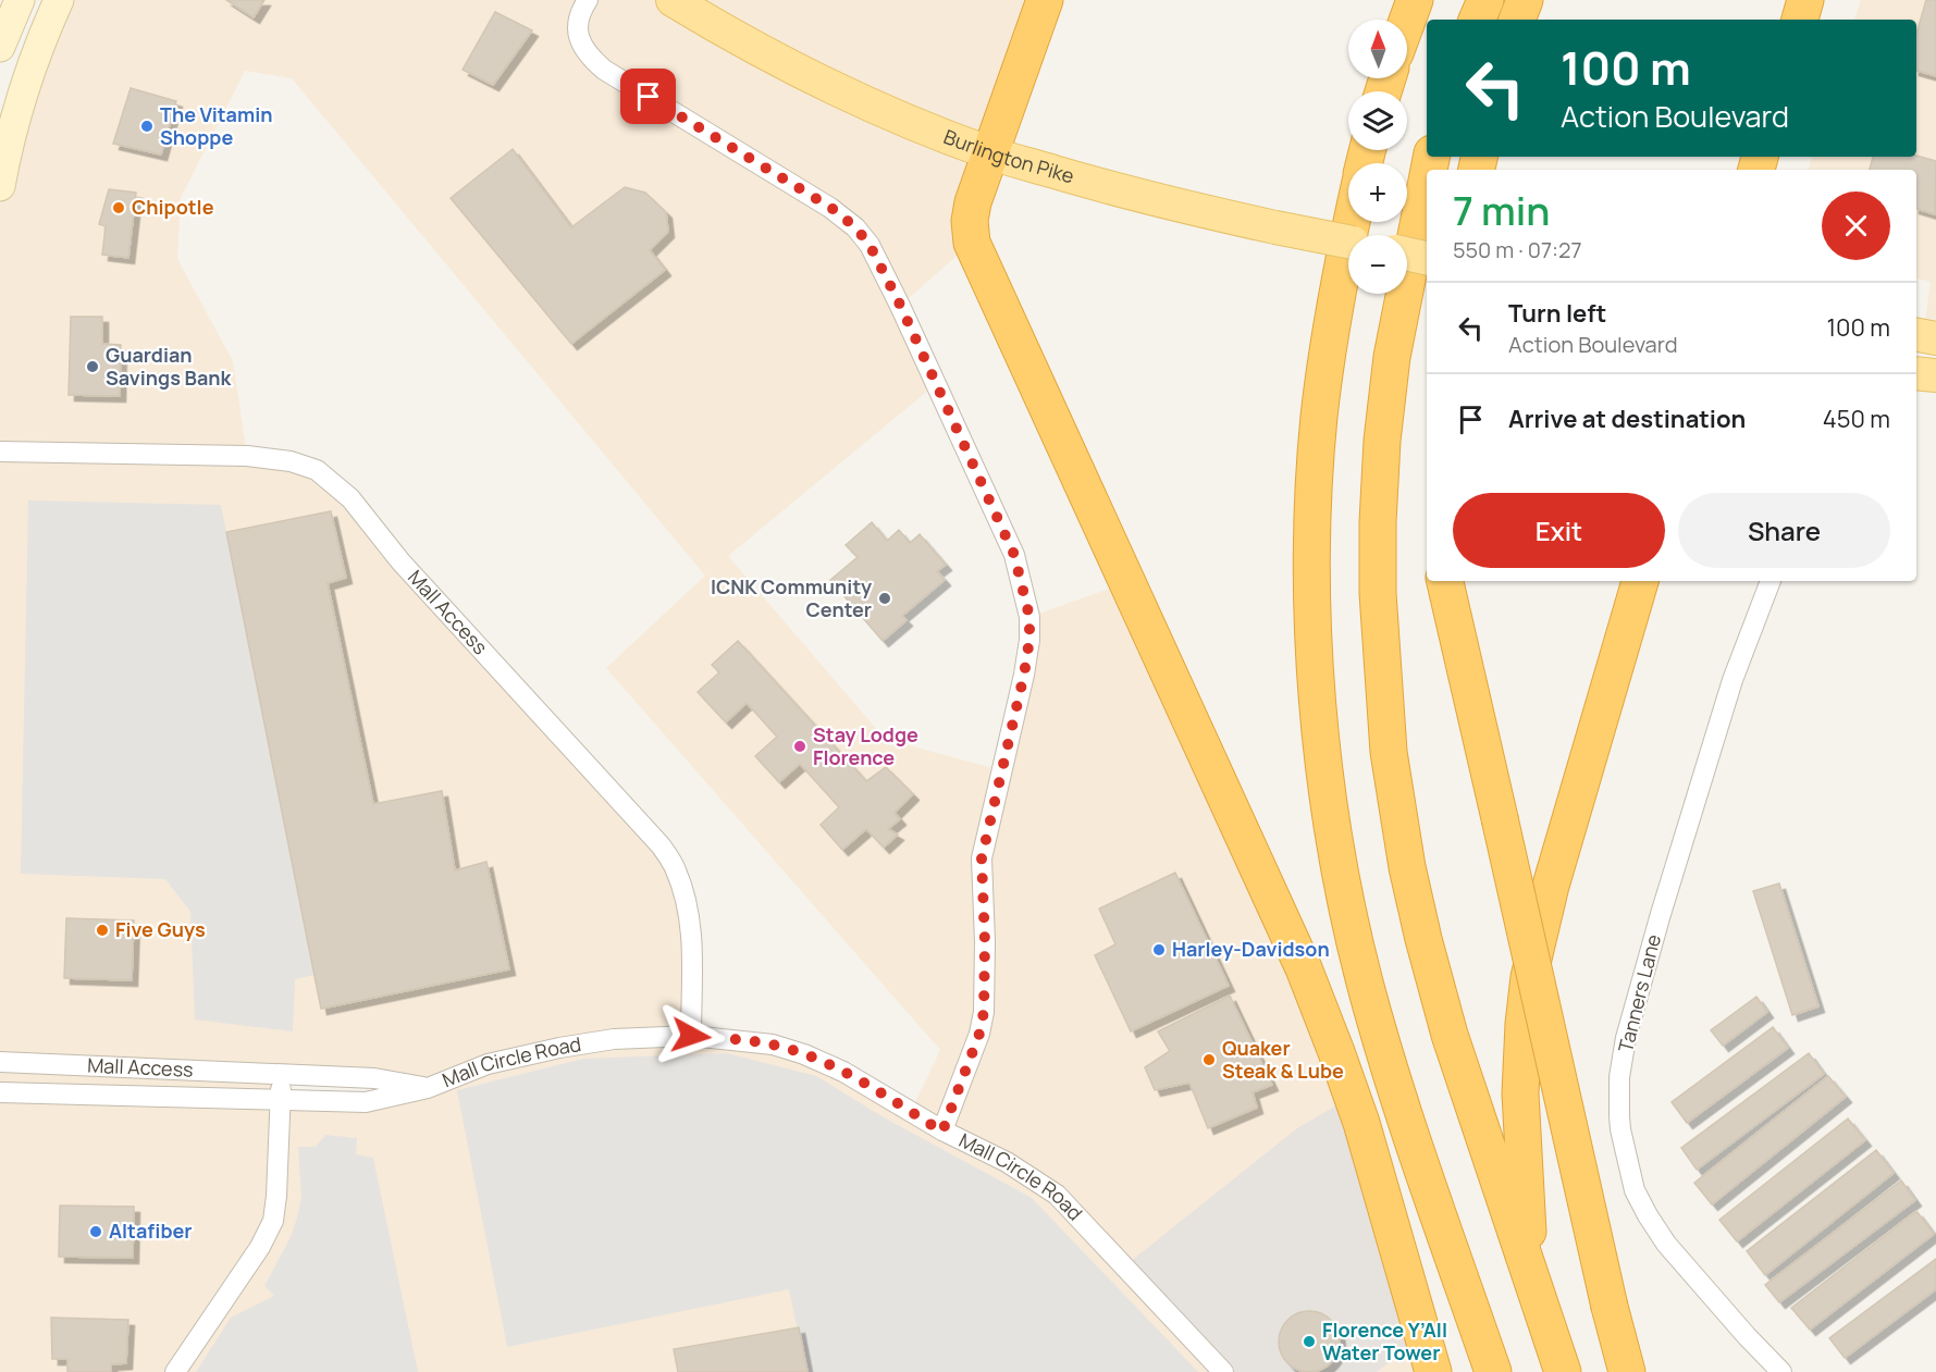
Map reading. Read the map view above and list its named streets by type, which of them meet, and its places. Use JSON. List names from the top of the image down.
{
  "streets": {
    "main road": ["Burlington Pike"],
    "street": ["Mall Access", "Tanners Lane", "Mall Circle Road"]
  },
  "crossings": [
    ["Mall Access", "Mall Circle Road"]
  ],
  "places": [
    "The Vitamin Shoppe",
    "Chipotle",
    "Guardian Savings Bank",
    "ICNK Community Center",
    "Stay Lodge Florence",
    "Five Guys",
    "Harley-Davidson",
    "Quaker Steak & Lube",
    "Altafiber",
    "Florence Y’All Water Tower"
  ],
  "north": "top",
  "page": {
    "map_buttons": ["+", "−"],
    "turn": ["100 m", "Action Boulevard"],
    "heading": ["7 min", "550 m · 07:27"],
    "list": [
      {
        "name": "Turn left",
        "note": "Action Boulevard",
        "value": "100 m"
      },
      {
        "name": "Arrive at destination",
        "value": "450 m"
      }
    ],
    "buttons": ["Exit", "Share"]
  }
}
